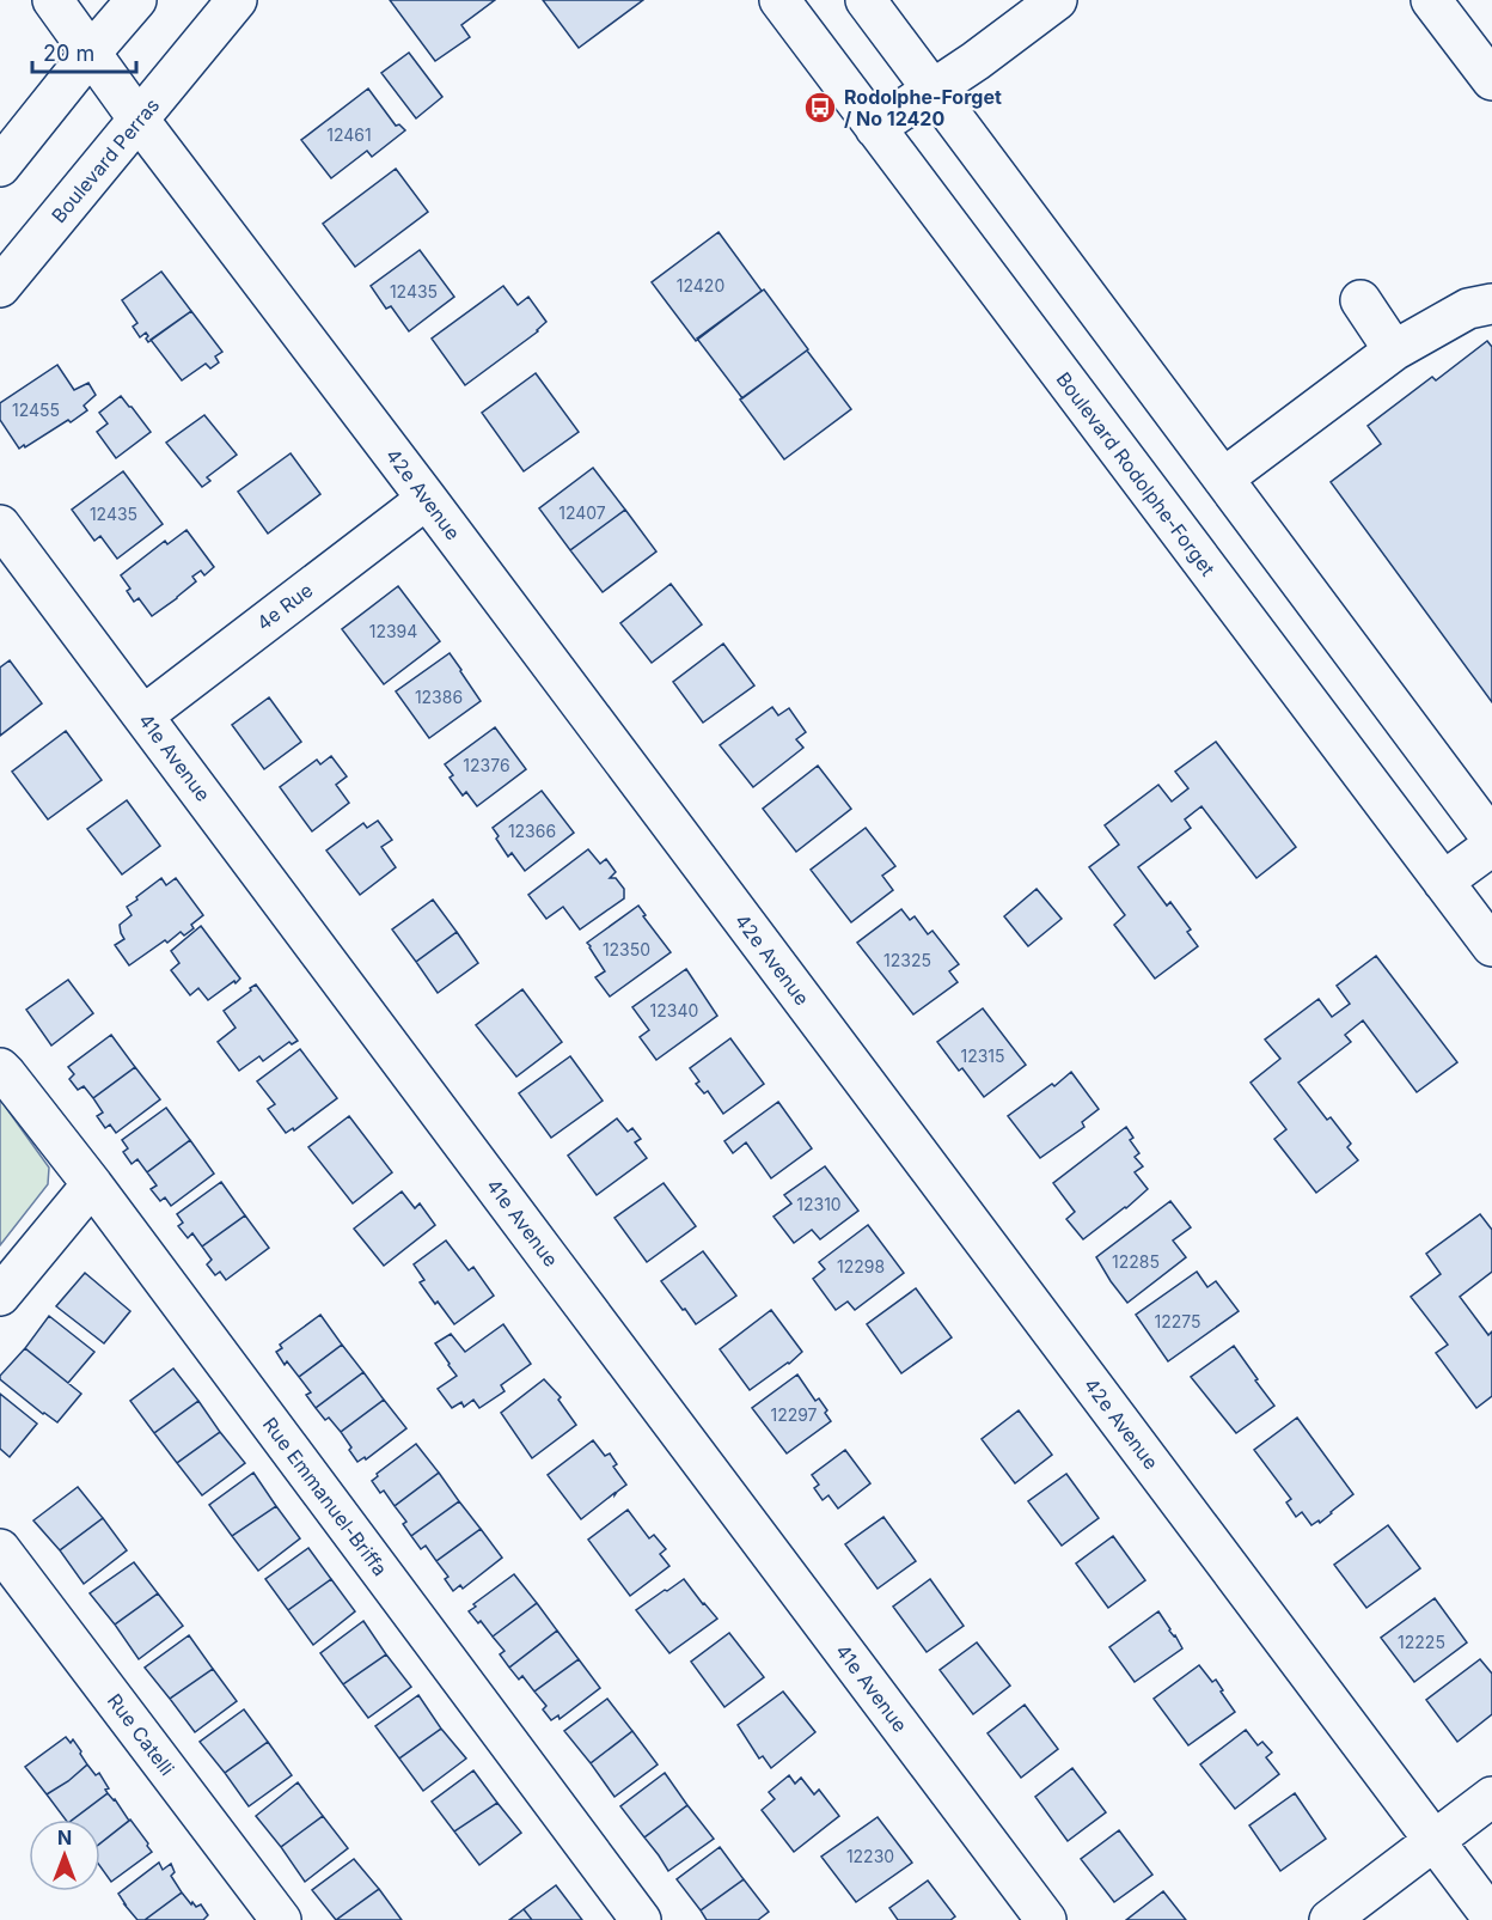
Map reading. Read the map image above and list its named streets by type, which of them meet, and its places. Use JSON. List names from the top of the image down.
{
  "streets": {
    "street": [
      "Boulevard Perras",
      "Boulevard Rodolphe-Forget",
      "42e Avenue",
      "4e Rue",
      "41e Avenue",
      "Rue Emmanuel-Briffa",
      "Rue Catelli"
    ]
  },
  "crossings": [
    ["Boulevard Perras", "42e Avenue"],
    ["42e Avenue", "4e Rue"],
    ["4e Rue", "41e Avenue"]
  ],
  "places": {
    "bus stop": ["Rodolphe-Forget / No 12420"]
  },
  "house_numbers": [
    "12461",
    "12420",
    "12435",
    "12455",
    "12407",
    "12435",
    "12394",
    "12386",
    "12376",
    "12366",
    "12350",
    "12325",
    "12340",
    "12315",
    "12310",
    "12285",
    "12298",
    "12275",
    "12297",
    "12225",
    "12230"
  ],
  "scale_bar": "20 m",
  "north": "top"
}
